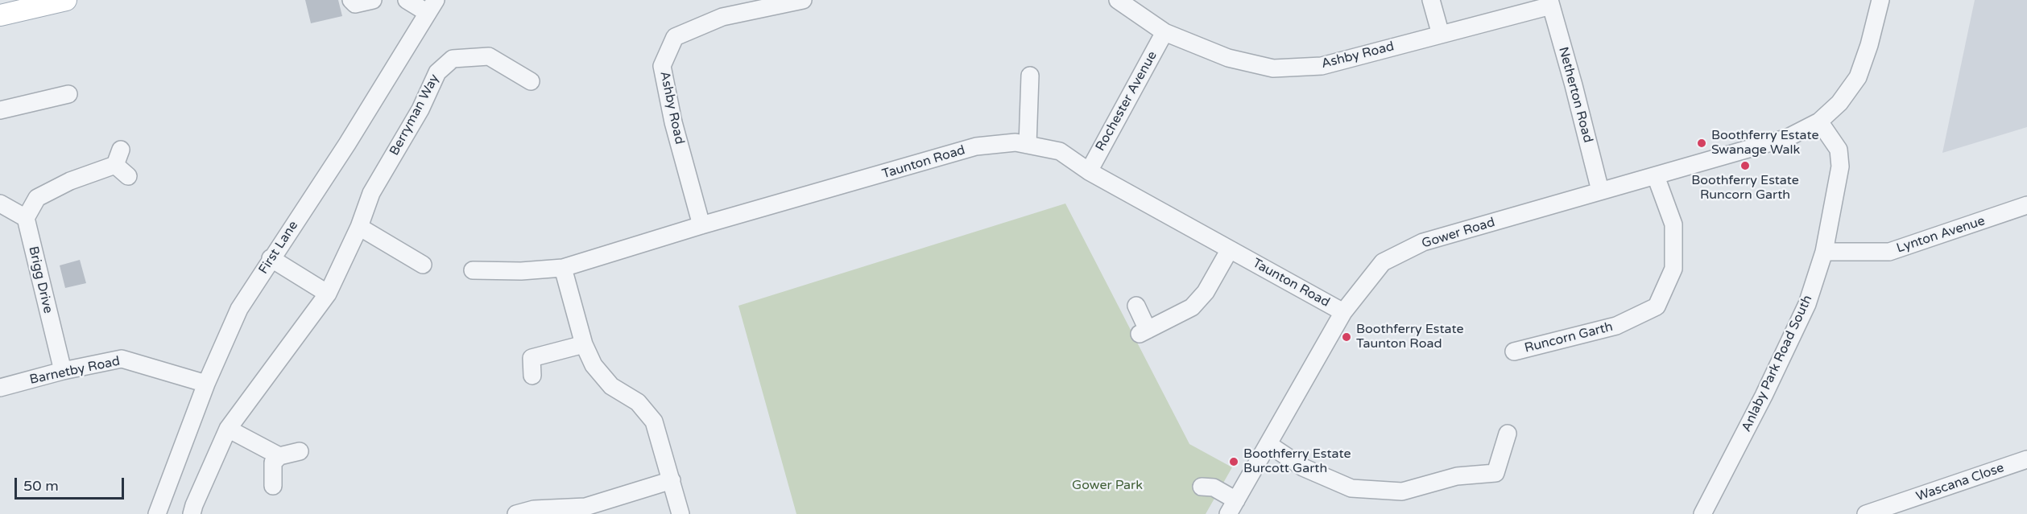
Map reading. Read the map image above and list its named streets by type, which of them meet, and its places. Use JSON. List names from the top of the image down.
{
  "streets": {
    "street": [
      "Ashby Road",
      "Netherton Road",
      "Rochester Avenue",
      "Berryman Way",
      "Taunton Road",
      "Gower Road",
      "Lynton Avenue",
      "First Lane",
      "Brigg Drive",
      "Runcorn Garth",
      "Anlaby Park Road South",
      "Barnetby Road",
      "Wascana Close"
    ]
  },
  "crossings": [
    ["Ashby Road", "Netherton Road"],
    ["Ashby Road", "Rochester Avenue"],
    ["Ashby Road", "Taunton Road"],
    ["Netherton Road", "Gower Road"],
    ["Rochester Avenue", "Taunton Road"],
    ["Taunton Road", "Gower Road"],
    ["Gower Road", "Runcorn Garth"],
    ["Gower Road", "Anlaby Park Road South"],
    ["Lynton Avenue", "Anlaby Park Road South"],
    ["First Lane", "Barnetby Road"],
    ["Brigg Drive", "Barnetby Road"]
  ],
  "parks": ["Gower Park"],
  "places": [
    "Boothferry Estate Swanage Walk",
    "Boothferry Estate Runcorn Garth",
    "Boothferry Estate Taunton Road",
    "Boothferry Estate Burcott Garth"
  ],
  "scale_bar": "50 m"
}
